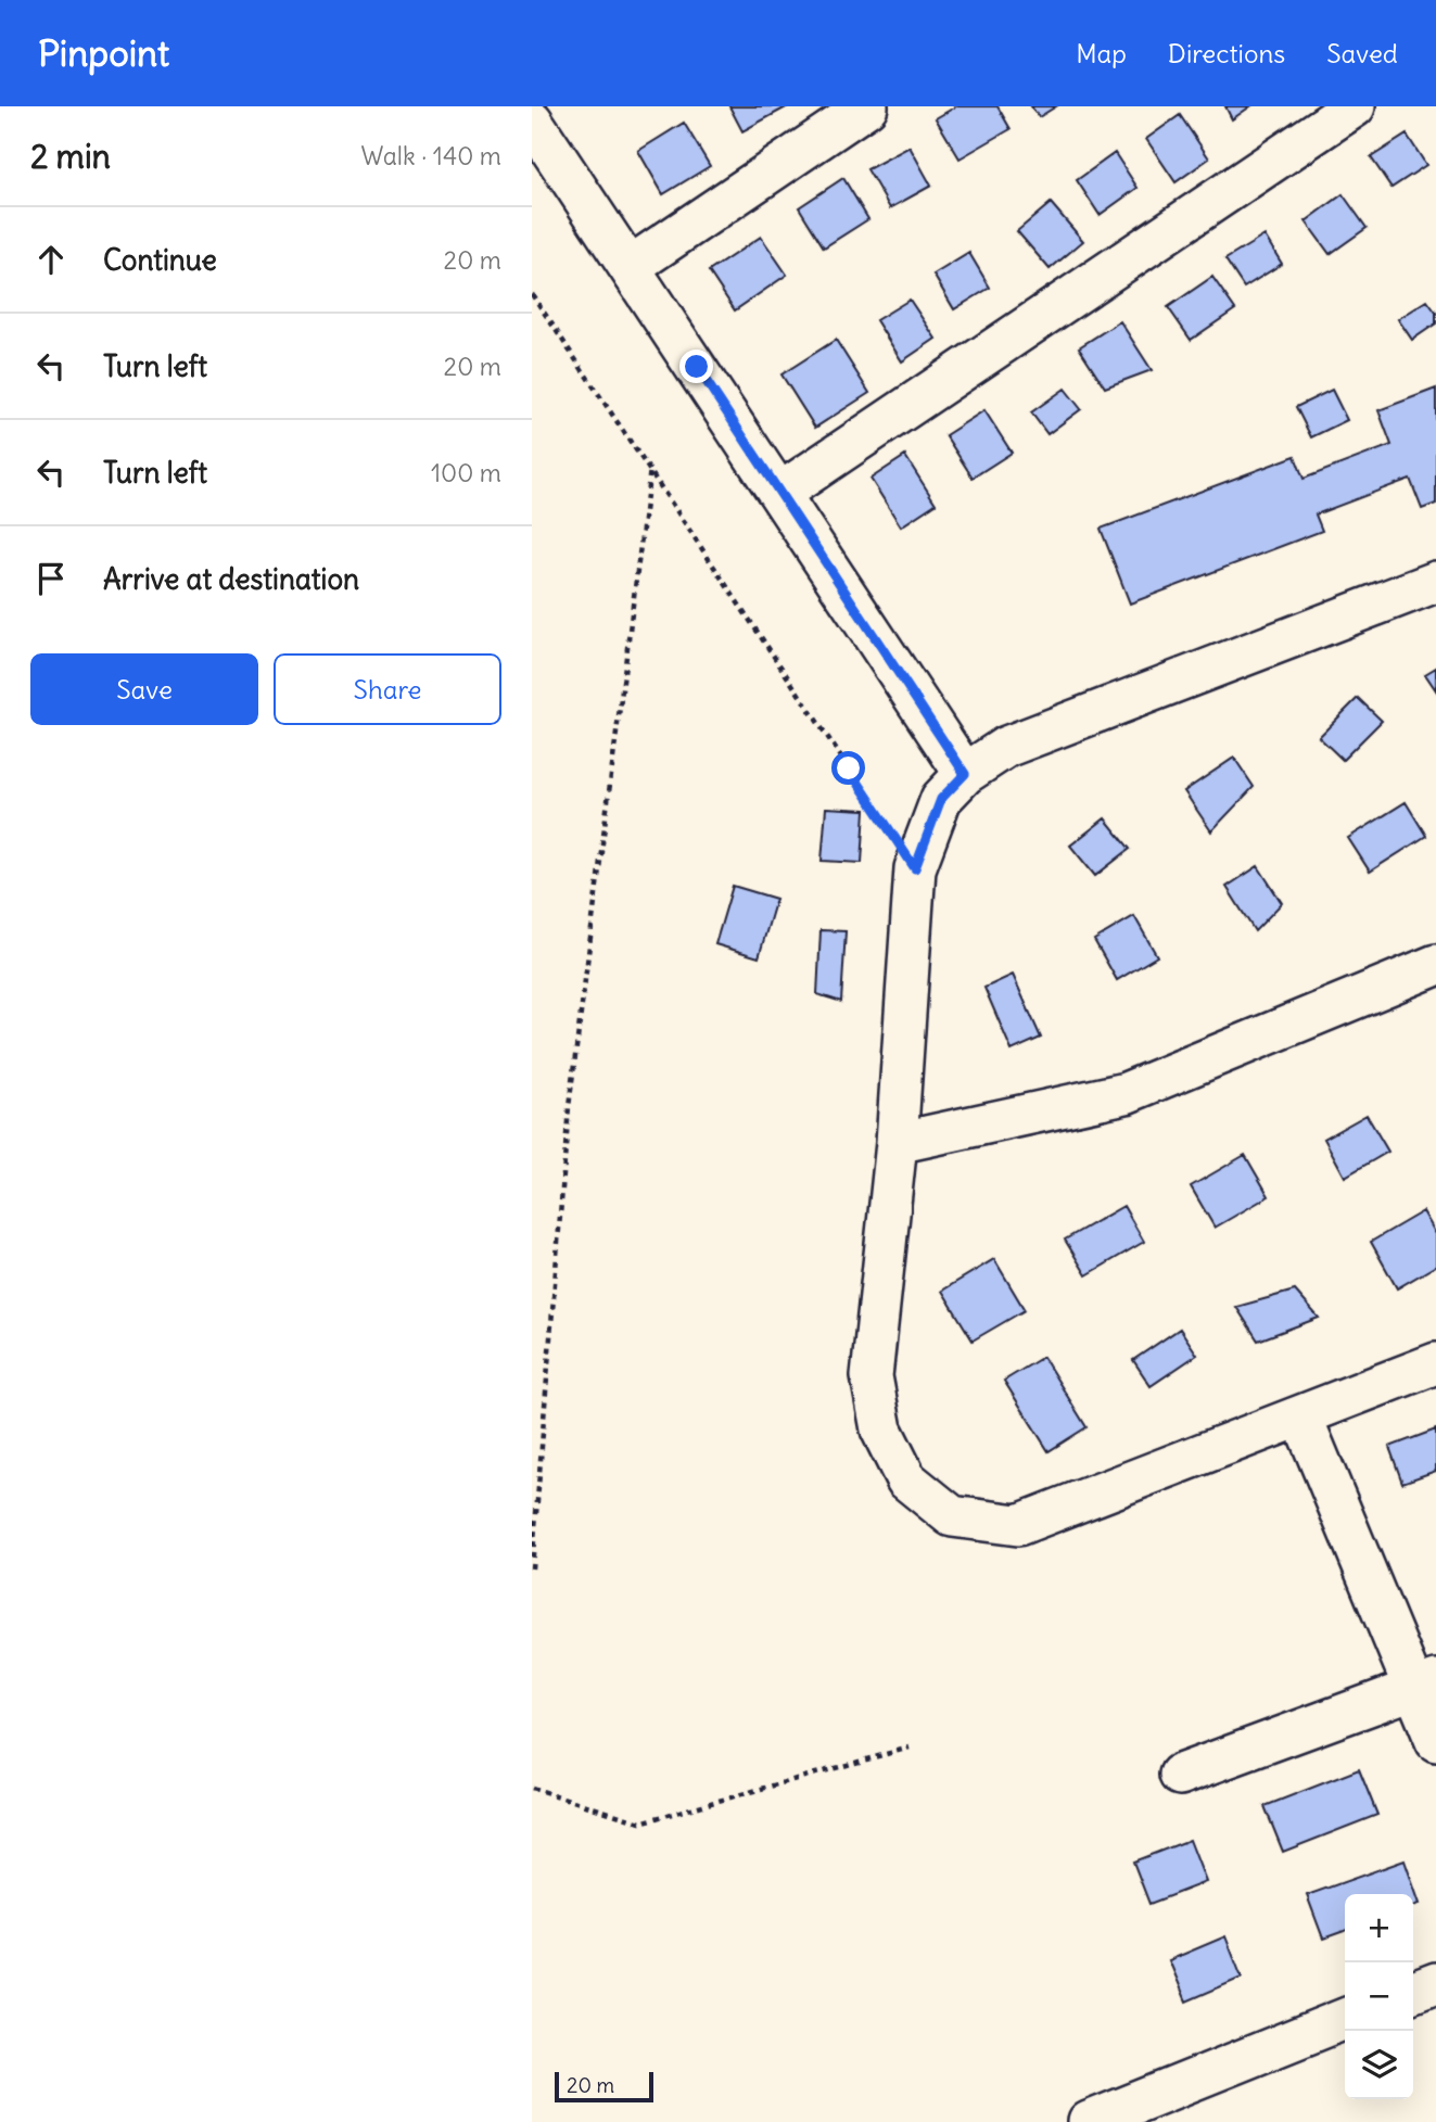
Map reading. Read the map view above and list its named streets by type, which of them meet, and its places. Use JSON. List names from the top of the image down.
{
  "scale_bar": "20 m",
  "page": {
    "header": "Pinpoint",
    "nav": ["Map", "Directions", "Saved"],
    "heading": ["2 min", "Walk · 140 m"],
    "list": [
      ["Continue", "20 m"],
      ["Turn left", "20 m"],
      ["Turn left", "100 m"],
      "Arrive at destination"
    ],
    "buttons": ["Save", "Share"],
    "map_buttons": ["+", "−"],
    "scale": "20 m"
  }
}
